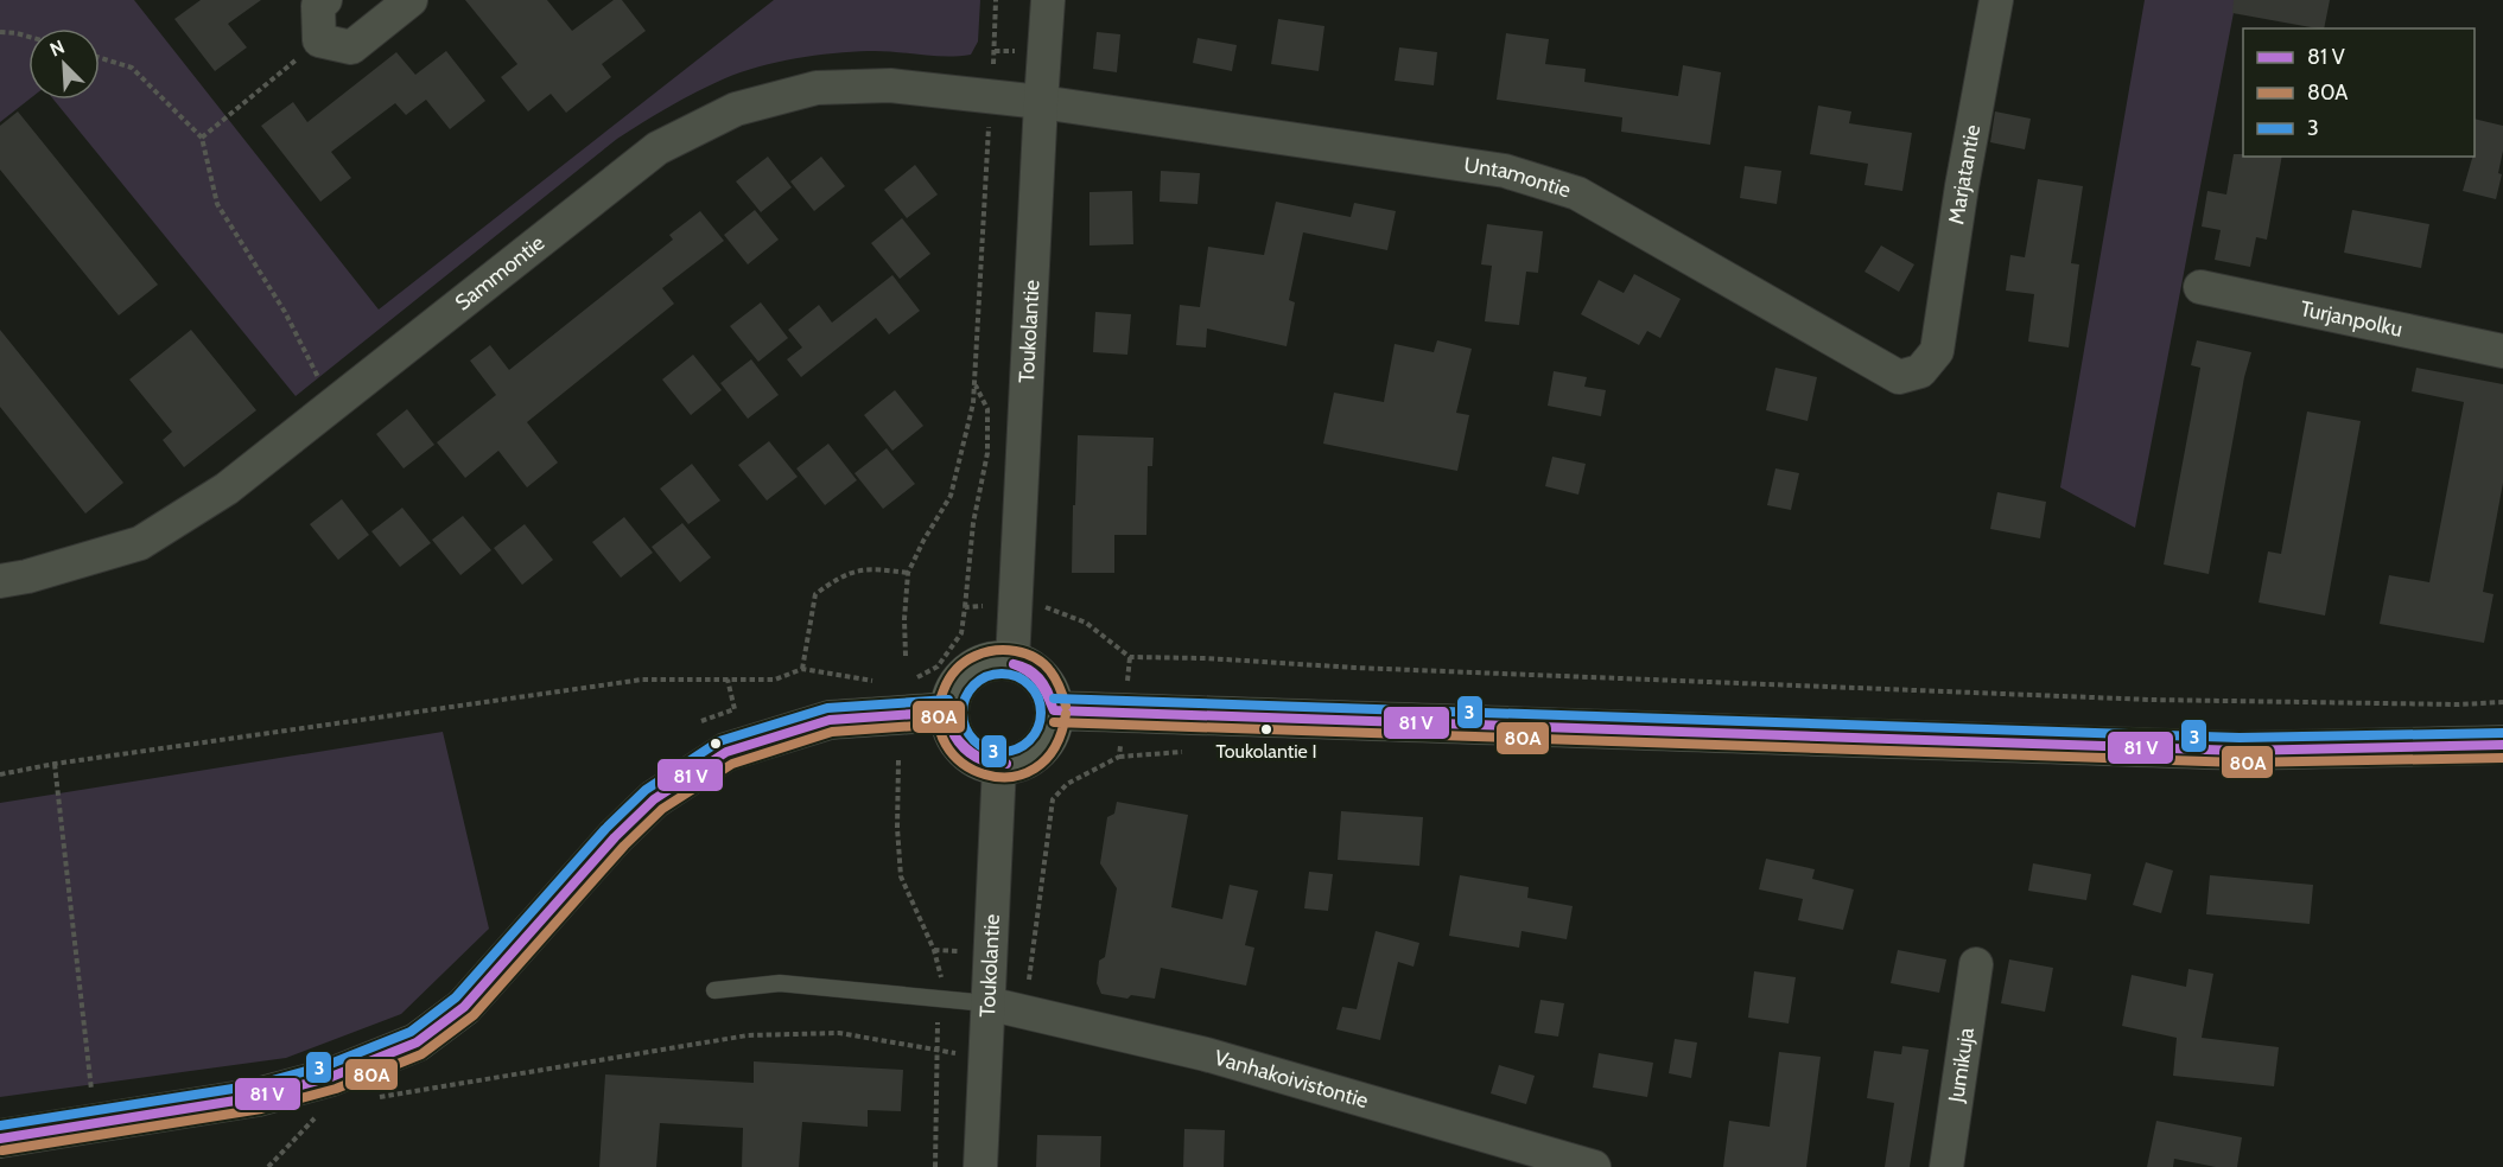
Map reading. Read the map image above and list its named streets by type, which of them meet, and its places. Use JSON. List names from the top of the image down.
{
  "streets": {
    "street": [
      "Marjatantie",
      "Untamontie",
      "Sammontie",
      "Turjanpolku",
      "Toukolantie",
      "Jumikuja",
      "Vanhakoivistontie"
    ]
  },
  "crossings": [
    ["Marjatantie", "Untamontie"],
    ["Untamontie", "Sammontie"],
    ["Untamontie", "Toukolantie"],
    ["Sammontie", "Toukolantie"],
    ["Toukolantie", "Vanhakoivistontie"]
  ],
  "places": ["Toukolantie I"],
  "lines": ["transit line 80A", "transit line 3"],
  "legend": ["81 V", "80A", "3"],
  "north": "top left"
}
